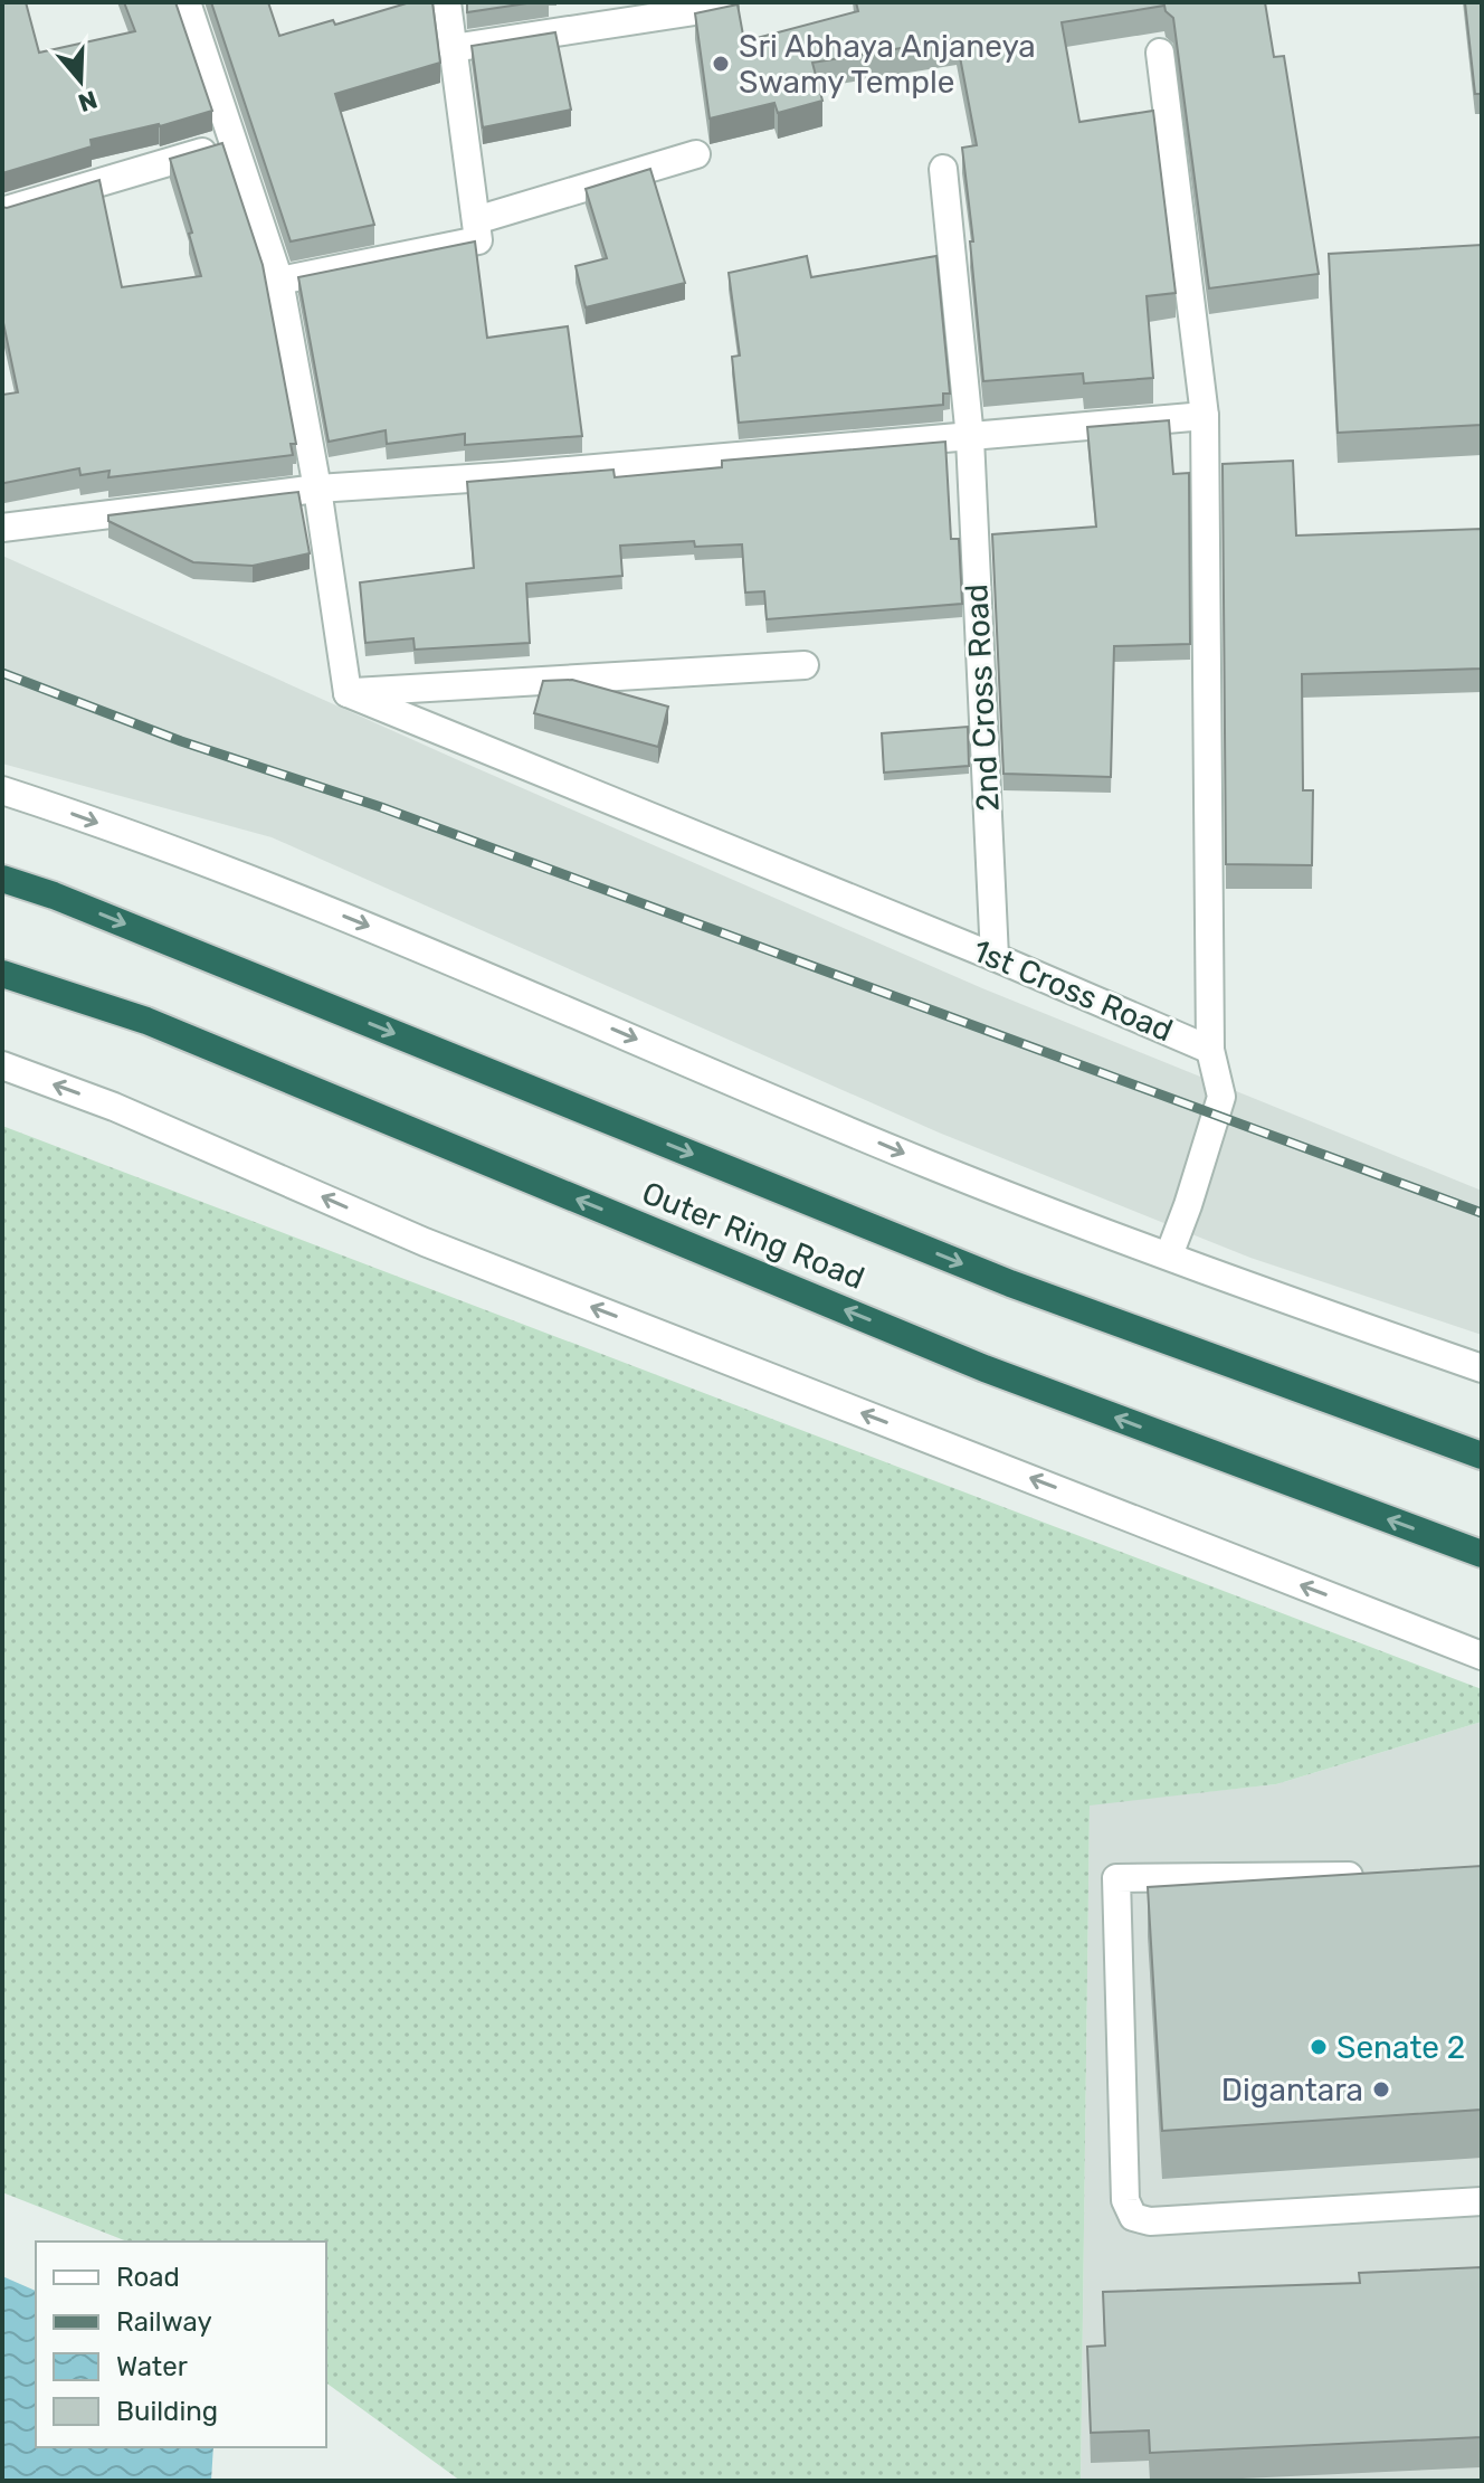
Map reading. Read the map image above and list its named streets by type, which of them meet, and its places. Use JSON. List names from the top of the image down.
{
  "streets": {
    "highway": ["Outer Ring Road"],
    "street": ["2nd Cross Road", "1st Cross Road"]
  },
  "crossings": [
    ["2nd Cross Road", "1st Cross Road"]
  ],
  "places": ["Sri Abhaya Anjaneya Swamy Temple", "Senate 2", "Digantara"],
  "legend": [
    "Road",
    "Railway",
    "Water",
    "Building"
  ],
  "north": "bottom"
}
